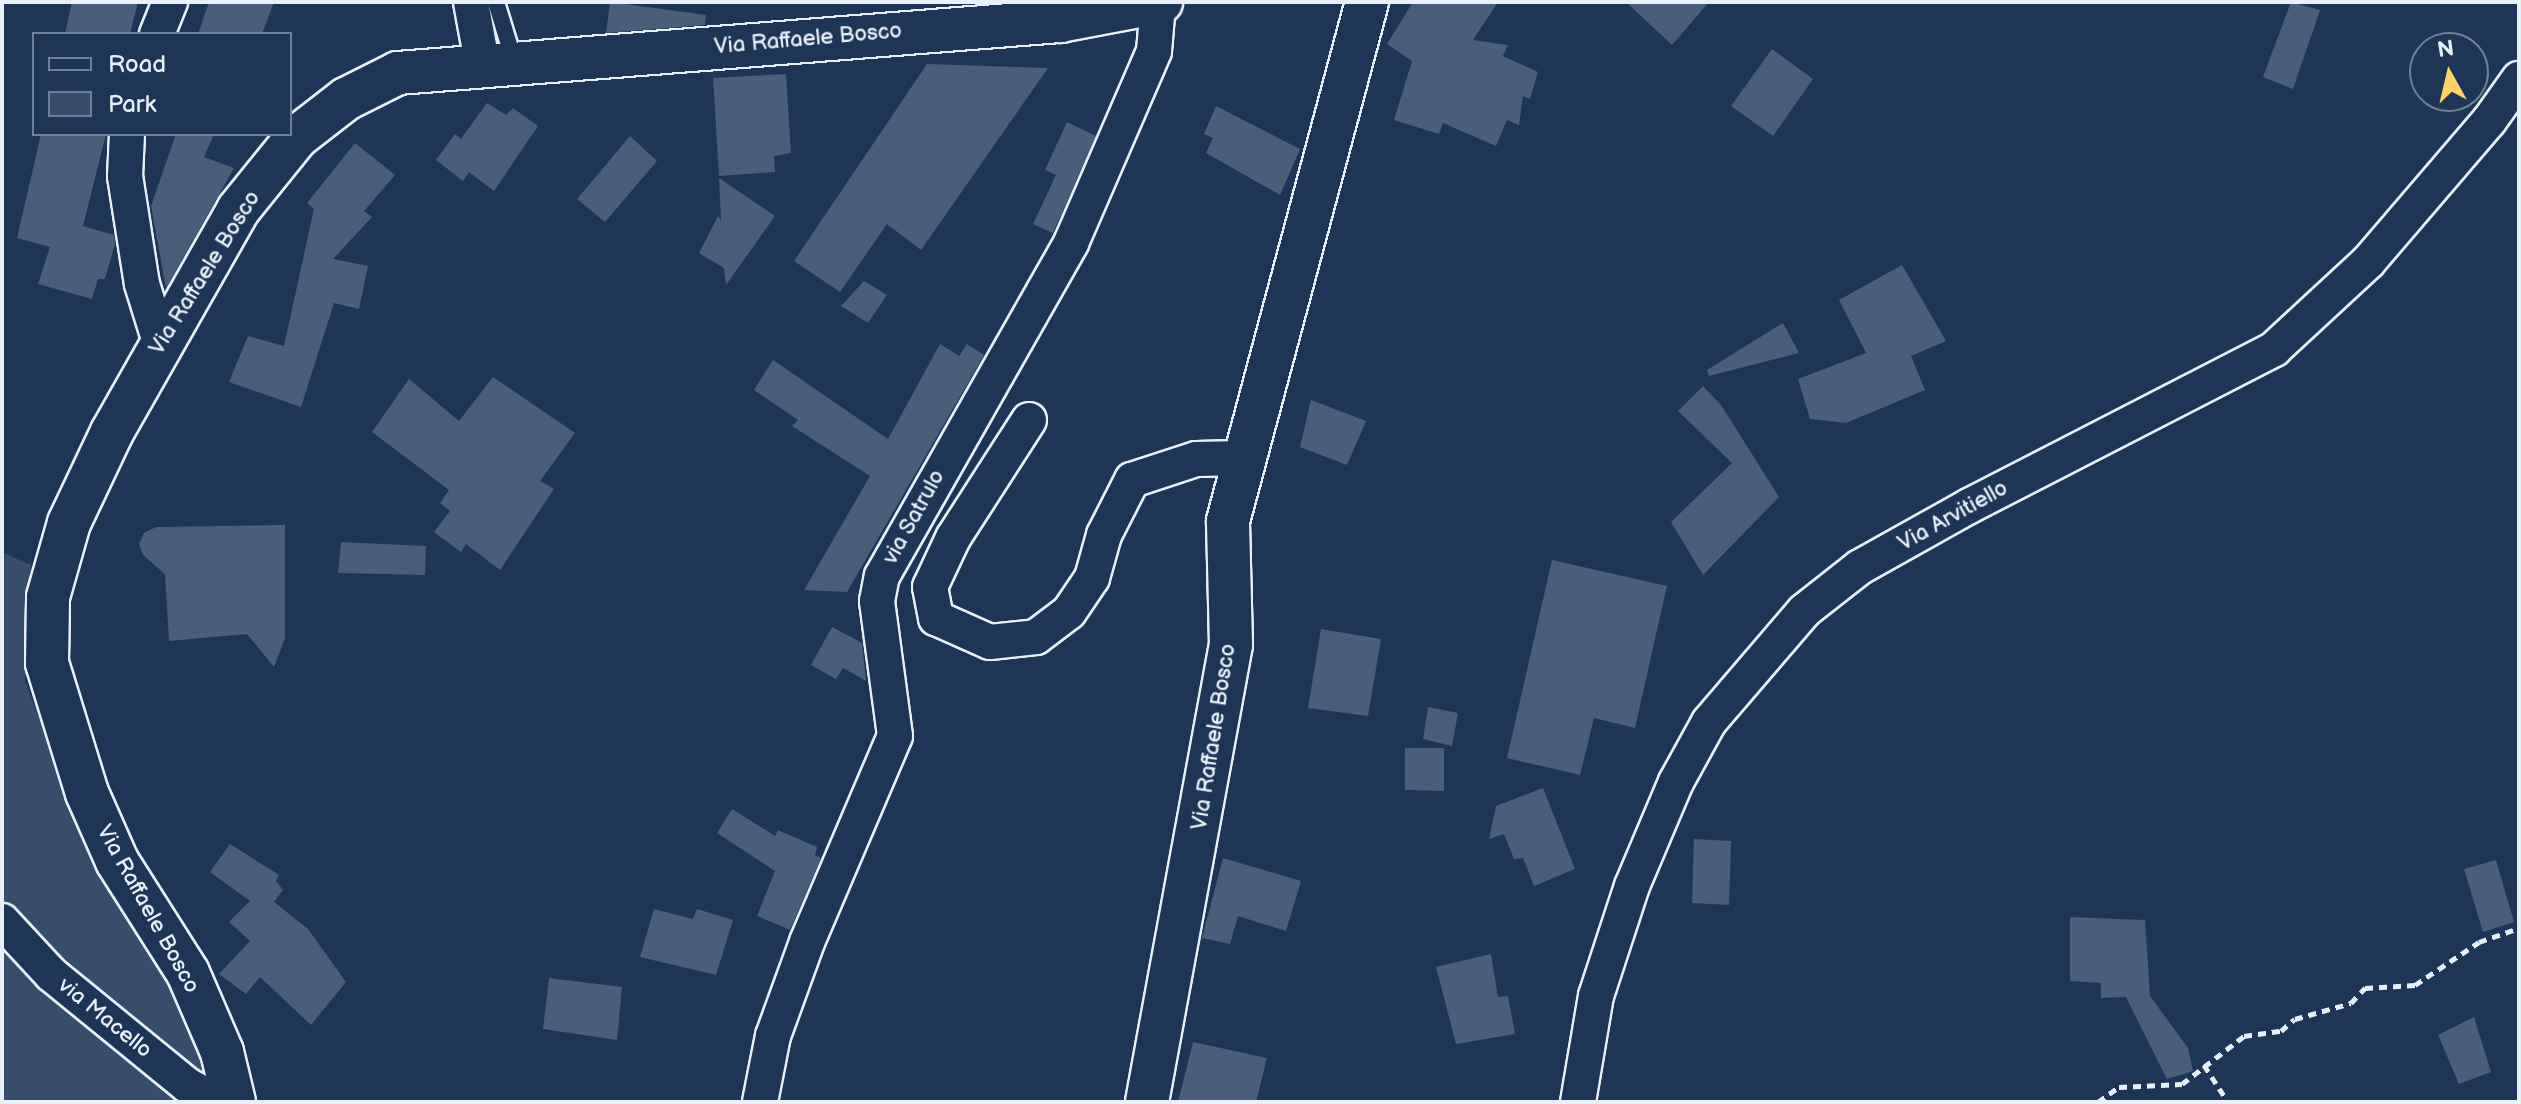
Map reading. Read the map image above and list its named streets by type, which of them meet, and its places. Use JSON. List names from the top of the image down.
{
  "streets": {
    "street": [
      "Via Raffaele Bosco",
      "Via Arvitiello",
      "via Satrulo",
      "via Macello"
    ]
  },
  "crossings": [
    ["Via Raffaele Bosco", "via Satrulo"]
  ],
  "legend": ["Road", "Park"],
  "north": "top"
}
